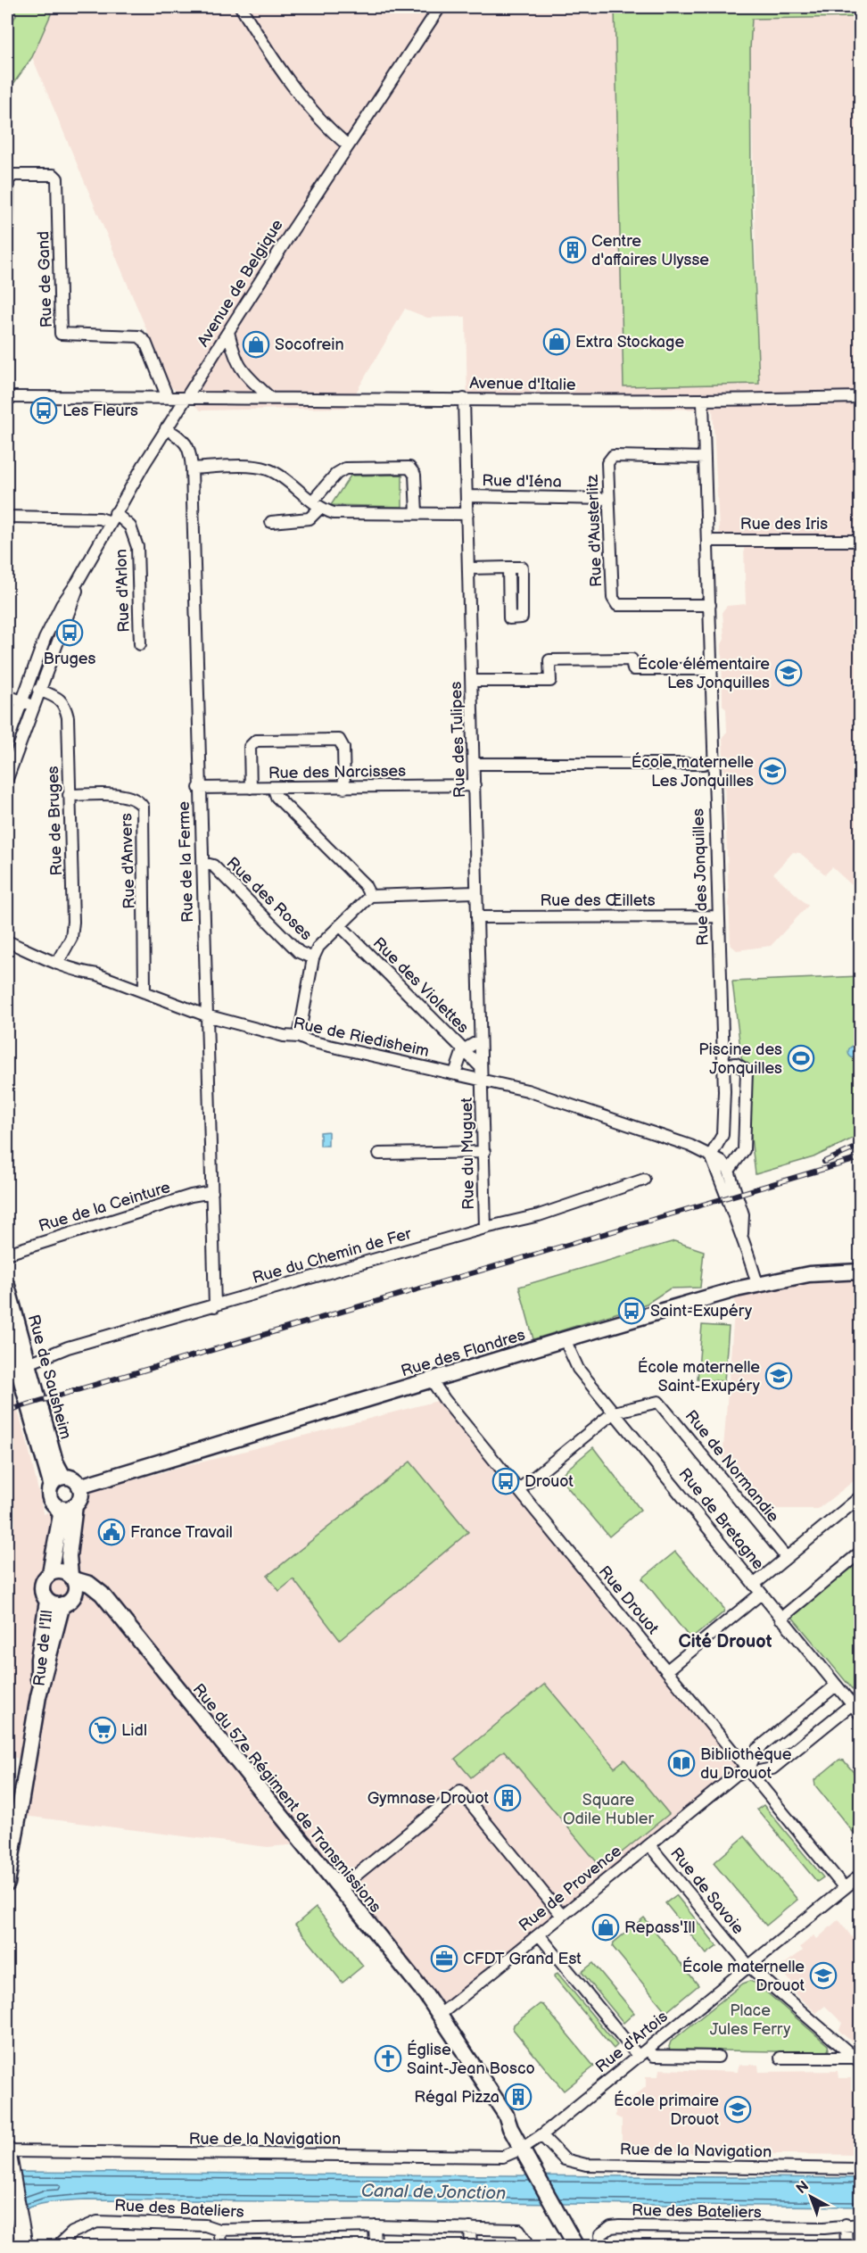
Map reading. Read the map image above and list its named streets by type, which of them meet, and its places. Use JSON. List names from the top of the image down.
{
  "streets": {
    "main road": [
      "Rue des Flandres",
      "Rue de Sausheim",
      "Rue de l'Ill",
      "Rue du 57e Régiment de Transmissions"
    ],
    "street": [
      "Rue de Gand",
      "Avenue de Belgique",
      "Avenue d'Italie",
      "Rue d'Iéna",
      "Rue des Iris",
      "Rue d'Austerlitz",
      "Rue d'Arlon",
      "Rue des Tulipes",
      "Rue des Narcisses",
      "Rue de Bruges",
      "Rue d'Anvers",
      "Rue de la Ferme",
      "Rue des Jonquilles",
      "Rue des Roses",
      "Rue des Œillets",
      "Rue des Violettes",
      "Rue de Riedisheim",
      "Rue du Muguet",
      "Rue de la Ceinture",
      "Rue du Chemin de Fer",
      "Rue de Normandie",
      "Rue de Bretagne",
      "Rue Drouot",
      "Rue de Provence",
      "Rue de Savoie",
      "Rue d'Artois",
      "Rue de la Navigation",
      "Rue des Bateliers"
    ]
  },
  "crossings": [
    ["Rue de Gand", "Avenue d'Italie"],
    ["Avenue de Belgique", "Avenue d'Italie"],
    ["Avenue de Belgique", "Rue d'Arlon"],
    ["Avenue de Belgique", "Rue de Bruges"],
    ["Avenue de Belgique", "Rue de la Ferme"],
    ["Avenue d'Italie", "Rue des Tulipes"],
    ["Avenue d'Italie", "Rue des Jonquilles"],
    ["Rue d'Iéna", "Rue d'Austerlitz"],
    ["Rue d'Iéna", "Rue des Tulipes"],
    ["Rue des Iris", "Rue des Jonquilles"],
    ["Rue d'Austerlitz", "Rue des Jonquilles"],
    ["Rue des Tulipes", "Rue des Narcisses"],
    ["Rue des Tulipes", "Rue des Œillets"],
    ["Rue des Tulipes", "Rue des Violettes"],
    ["Rue des Tulipes", "Rue de Riedisheim"],
    ["Rue des Tulipes", "Rue du Muguet"],
    ["Rue des Narcisses", "Rue de la Ferme"],
    ["Rue de Bruges", "Rue d'Anvers"],
    ["Rue de Bruges", "Rue de Riedisheim"],
    ["Rue d'Anvers", "Rue de Riedisheim"],
    ["Rue de la Ferme", "Rue des Roses"],
    ["Rue de la Ferme", "Rue de Riedisheim"],
    ["Rue de la Ferme", "Rue de la Ceinture"],
    ["Rue de la Ferme", "Rue du Chemin de Fer"],
    ["Rue des Jonquilles", "Rue des Œillets"],
    ["Rue des Jonquilles", "Rue de Riedisheim"],
    ["Rue de Riedisheim", "Rue du Muguet"],
    ["Rue du Muguet", "Rue du Chemin de Fer"],
    ["Rue du Chemin de Fer", "Rue de Sausheim"],
    ["Rue des Flandres", "Rue de Sausheim"],
    ["Rue des Flandres", "Rue de Bretagne"],
    ["Rue des Flandres", "Rue Drouot"],
    ["Rue de Normandie", "Rue de Bretagne"],
    ["Rue de Normandie", "Rue Drouot"],
    ["Rue de Bretagne", "Rue de Provence"],
    ["Rue Drouot", "Rue de Provence"],
    ["Rue Drouot", "Rue d'Artois"],
    ["Rue de l'Ill", "Rue du 57e Régiment de Transmissions"],
    ["Rue du 57e Régiment de Transmissions", "Rue de Provence"],
    ["Rue de Provence", "Rue de Savoie"],
    ["Rue de Savoie", "Rue d'Artois"],
    ["Rue d'Artois", "Rue de la Navigation"]
  ],
  "districts": ["Cité Drouot"],
  "water": ["Canal de Jonction"],
  "parks": ["Square Odile Hubler", "Place Jules Ferry"],
  "places": {
    "building": ["Centre d'affaires Ulysse", "Gymnase Drouot", "Régal Pizza"],
    "shop": ["Extra Stockage", "Socofrein", "Repass'Ill"],
    "bus stop": [
      "Les Fleurs",
      "Bruges",
      "Saint-Exupéry",
      "Drouot"
    ],
    "school or university": [
      "École élémentaire Les Jonquilles",
      "École maternelle Les Jonquilles",
      "École maternelle Saint-Exupéry",
      "École maternelle Drouot",
      "École primaire Drouot"
    ],
    "sports": ["Piscine des Jonquilles"],
    "public building": ["France Travail"],
    "supermarket": ["Lidl"],
    "library": ["Bibliothèque du Drouot"],
    "office": ["CFDT Grand Est"],
    "church": ["Église Saint-Jean Bosco"]
  },
  "north": "top left"
}
